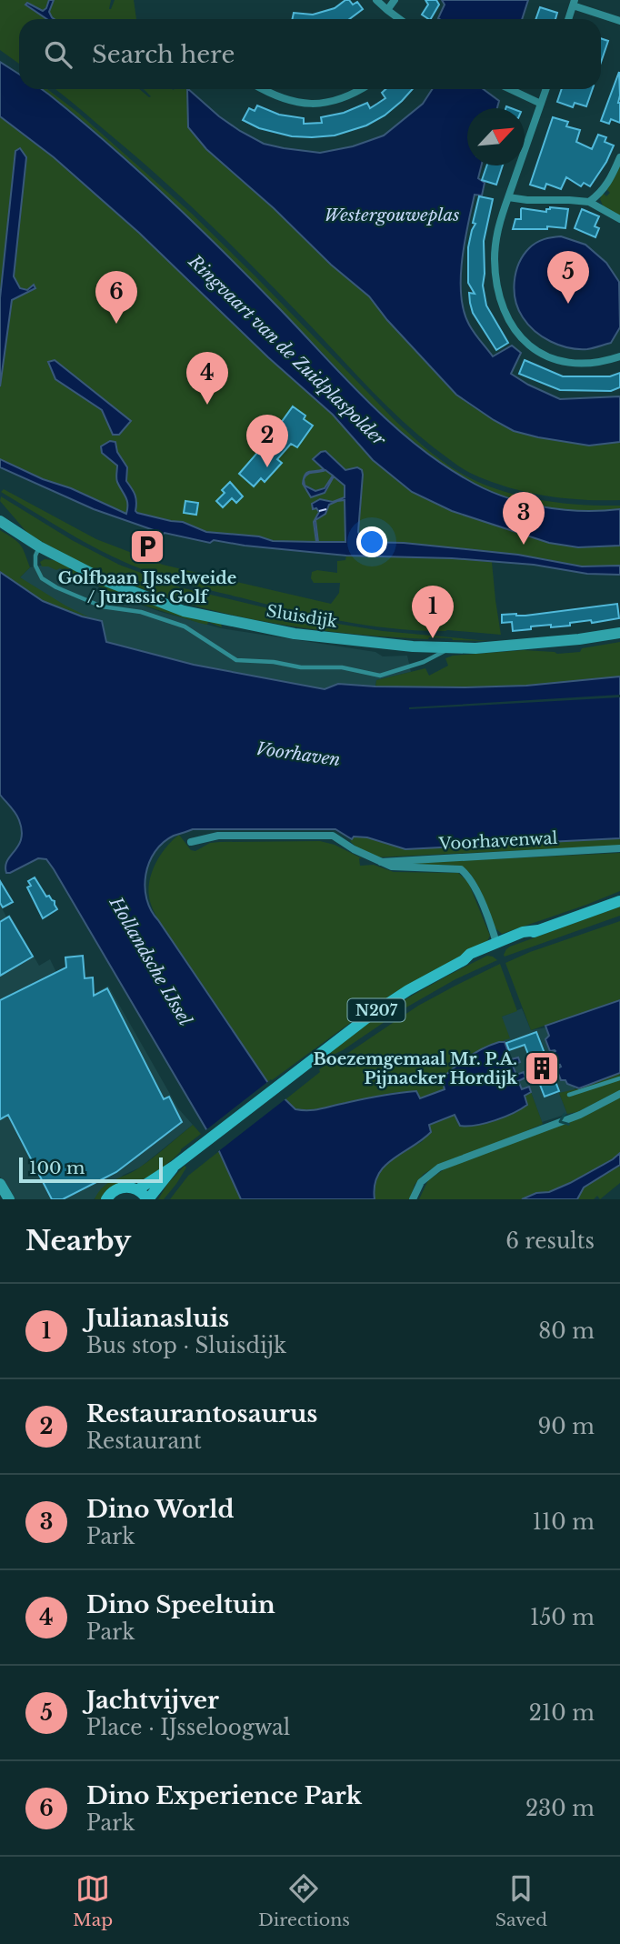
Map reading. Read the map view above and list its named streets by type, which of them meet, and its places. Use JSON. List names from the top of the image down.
{
  "streets": {
    "main road": ["N207"],
    "street": ["Sluisdijk", "Voorhavenwal"]
  },
  "crossings": [
    ["Voorhavenwal", "N207"]
  ],
  "water": [
    "Westergouweplas",
    "Ringvaart van de Zuidplaspolder",
    "Voorhaven",
    "Hollandsche IJssel"
  ],
  "places": {
    "parking": ["Golfbaan IJsselweide / Jurassic Golf"],
    "building": ["Boezemgemaal Mr. P.A. Pijnacker Hordijk"]
  },
  "scale_bar": "100 m",
  "north": "top right",
  "page": {
    "search": "Search here",
    "pins": [
      "5",
      "6",
      "4",
      "2",
      "3",
      "1"
    ],
    "scale": "100 m",
    "heading": ["Nearby", "6 results"],
    "list": [
      {
        "mark": "1",
        "name": "Julianasluis",
        "note": "Bus stop · Sluisdijk",
        "value": "80 m"
      },
      {
        "mark": "2",
        "name": "Restaurantosaurus",
        "note": "Restaurant",
        "value": "90 m"
      },
      {
        "mark": "3",
        "name": "Dino World",
        "note": "Park",
        "value": "110 m"
      },
      {
        "mark": "4",
        "name": "Dino Speeltuin",
        "note": "Park",
        "value": "150 m"
      },
      {
        "mark": "5",
        "name": "Jachtvijver",
        "note": "Place · IJsseloogwal",
        "value": "210 m"
      },
      {
        "mark": "6",
        "name": "Dino Experience Park",
        "note": "Park",
        "value": "230 m"
      }
    ],
    "nav": ["Map", "Directions", "Saved"]
  }
}
